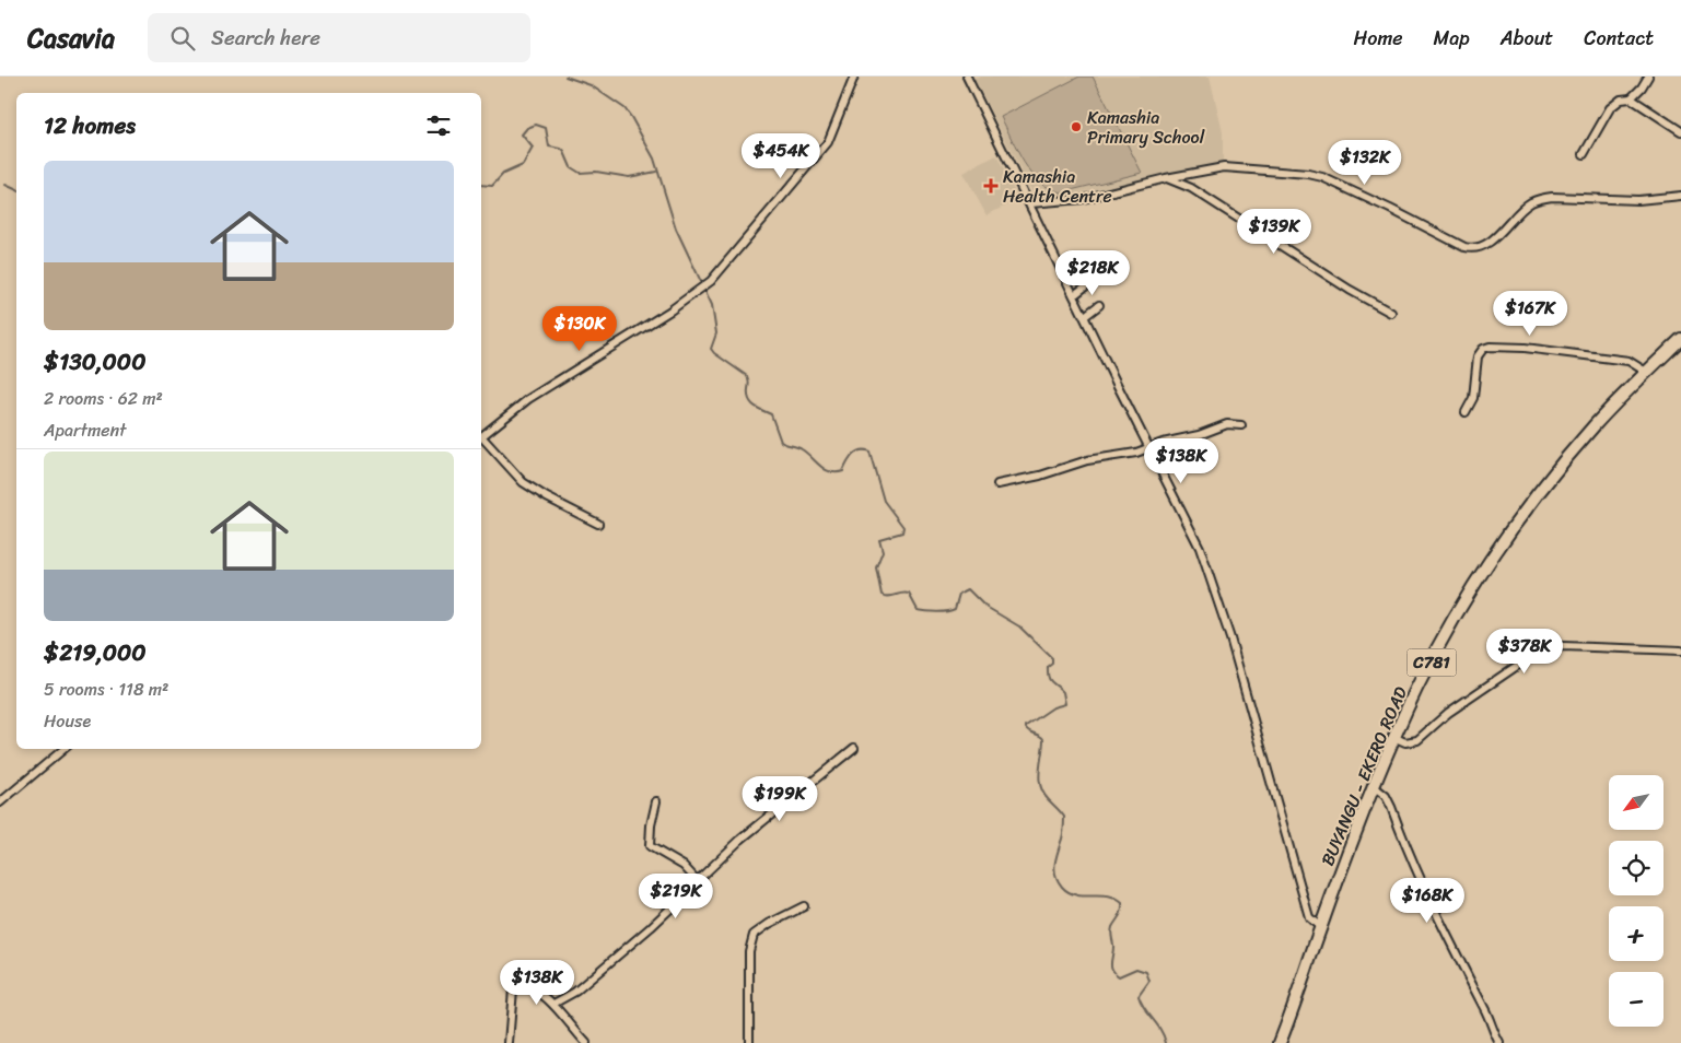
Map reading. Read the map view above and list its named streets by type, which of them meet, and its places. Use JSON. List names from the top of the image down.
{
  "streets": {
    "main road": ["C781", "BUYANGU - EKERO ROAD"]
  },
  "places": {
    "other": ["Kamashia Primary School"],
    "health": ["Kamashia Health Centre"]
  },
  "north": "bottom left",
  "page": {
    "header": "Casavia",
    "search": "Search here",
    "nav": [
      "Home",
      "Map",
      "About",
      "Contact"
    ],
    "heading": "12 homes",
    "price": [
      "$454K",
      "$132K",
      "$139K",
      "$218K",
      "$167K",
      "$130K",
      "$138K",
      "$378K",
      "$199K",
      "$219K",
      "$168K",
      "$138K"
    ],
    "list": [
      {
        "name": "$130,000",
        "note": "2 rooms · 62 m² · Apartment"
      },
      {
        "name": "$219,000",
        "note": "5 rooms · 118 m² · House"
      }
    ],
    "map_buttons": ["+", "−"]
  }
}
